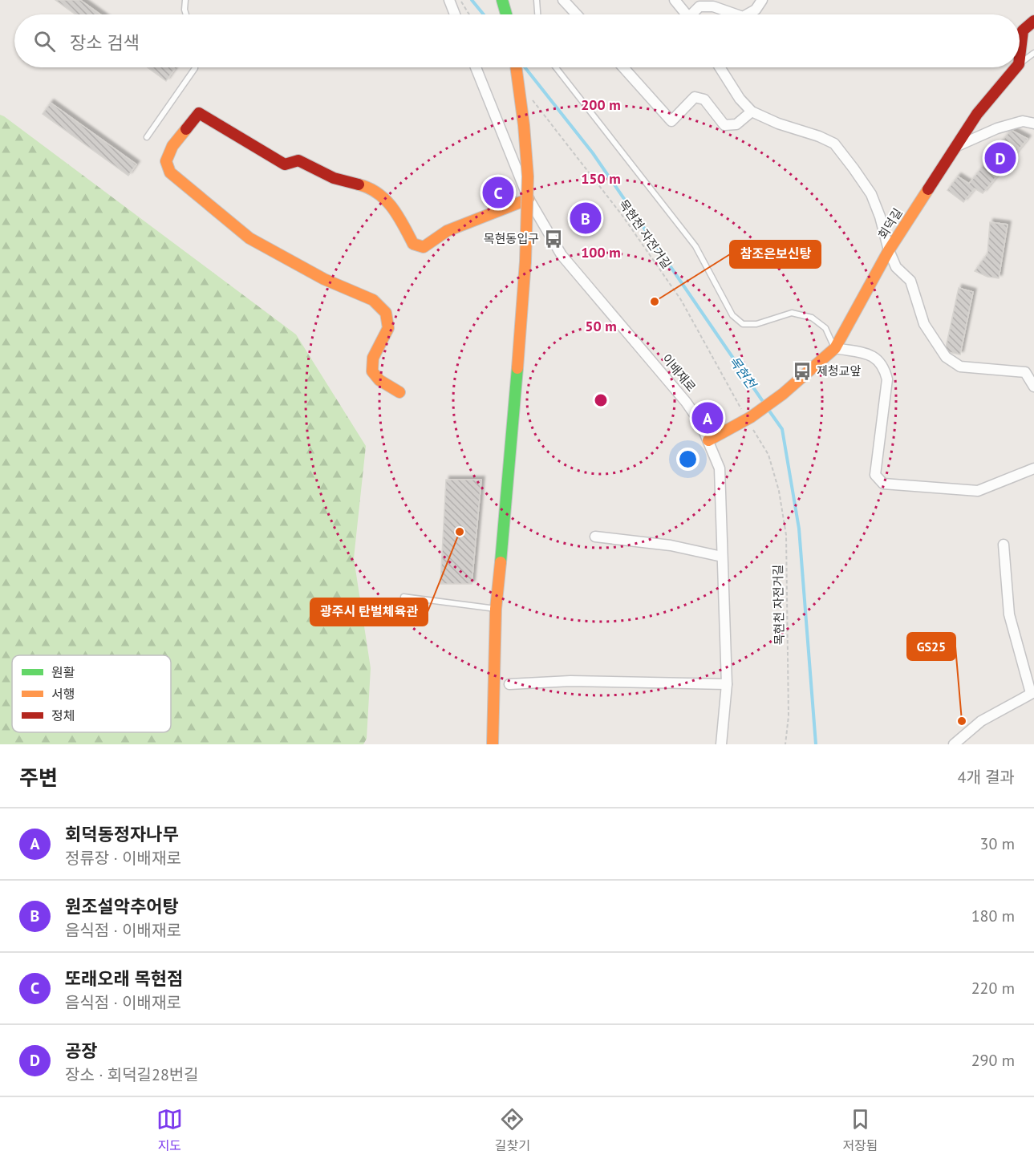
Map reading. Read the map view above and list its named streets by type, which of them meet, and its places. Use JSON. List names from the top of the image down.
{
  "streets": {
    "street": ["회덕길", "이배재로"],
    "path": ["목현천 자전거길"]
  },
  "crossings": [
    ["회덕길", "목현천 자전거길"],
    ["회덕길", "이배재로"]
  ],
  "water": ["목현천"],
  "places": {
    "bus stop": ["목현동입구", "제청교앞"],
    "other": ["참조은보신탕", "광주시 탄벌체육관", "GS25"]
  },
  "legend": ["원활", "서행", "정체"],
  "page": {
    "search": "장소 검색",
    "pins": [
      "D",
      "C",
      "B",
      "A"
    ],
    "heading": ["주변", "4개 결과"],
    "list": [
      {
        "mark": "A",
        "name": "회덕동정자나무",
        "note": "정류장 · 이배재로",
        "value": "30 m"
      },
      {
        "mark": "B",
        "name": "원조설악추어탕",
        "note": "음식점 · 이배재로",
        "value": "180 m"
      },
      {
        "mark": "C",
        "name": "또래오래 목현점",
        "note": "음식점 · 이배재로",
        "value": "220 m"
      },
      {
        "mark": "D",
        "name": "공장",
        "note": "장소 · 회덕길28번길",
        "value": "290 m"
      }
    ],
    "nav": ["지도", "길찾기", "저장됨"]
  },
  "rings": [
    "200 m",
    "150 m",
    "100 m",
    "50 m"
  ]
}
